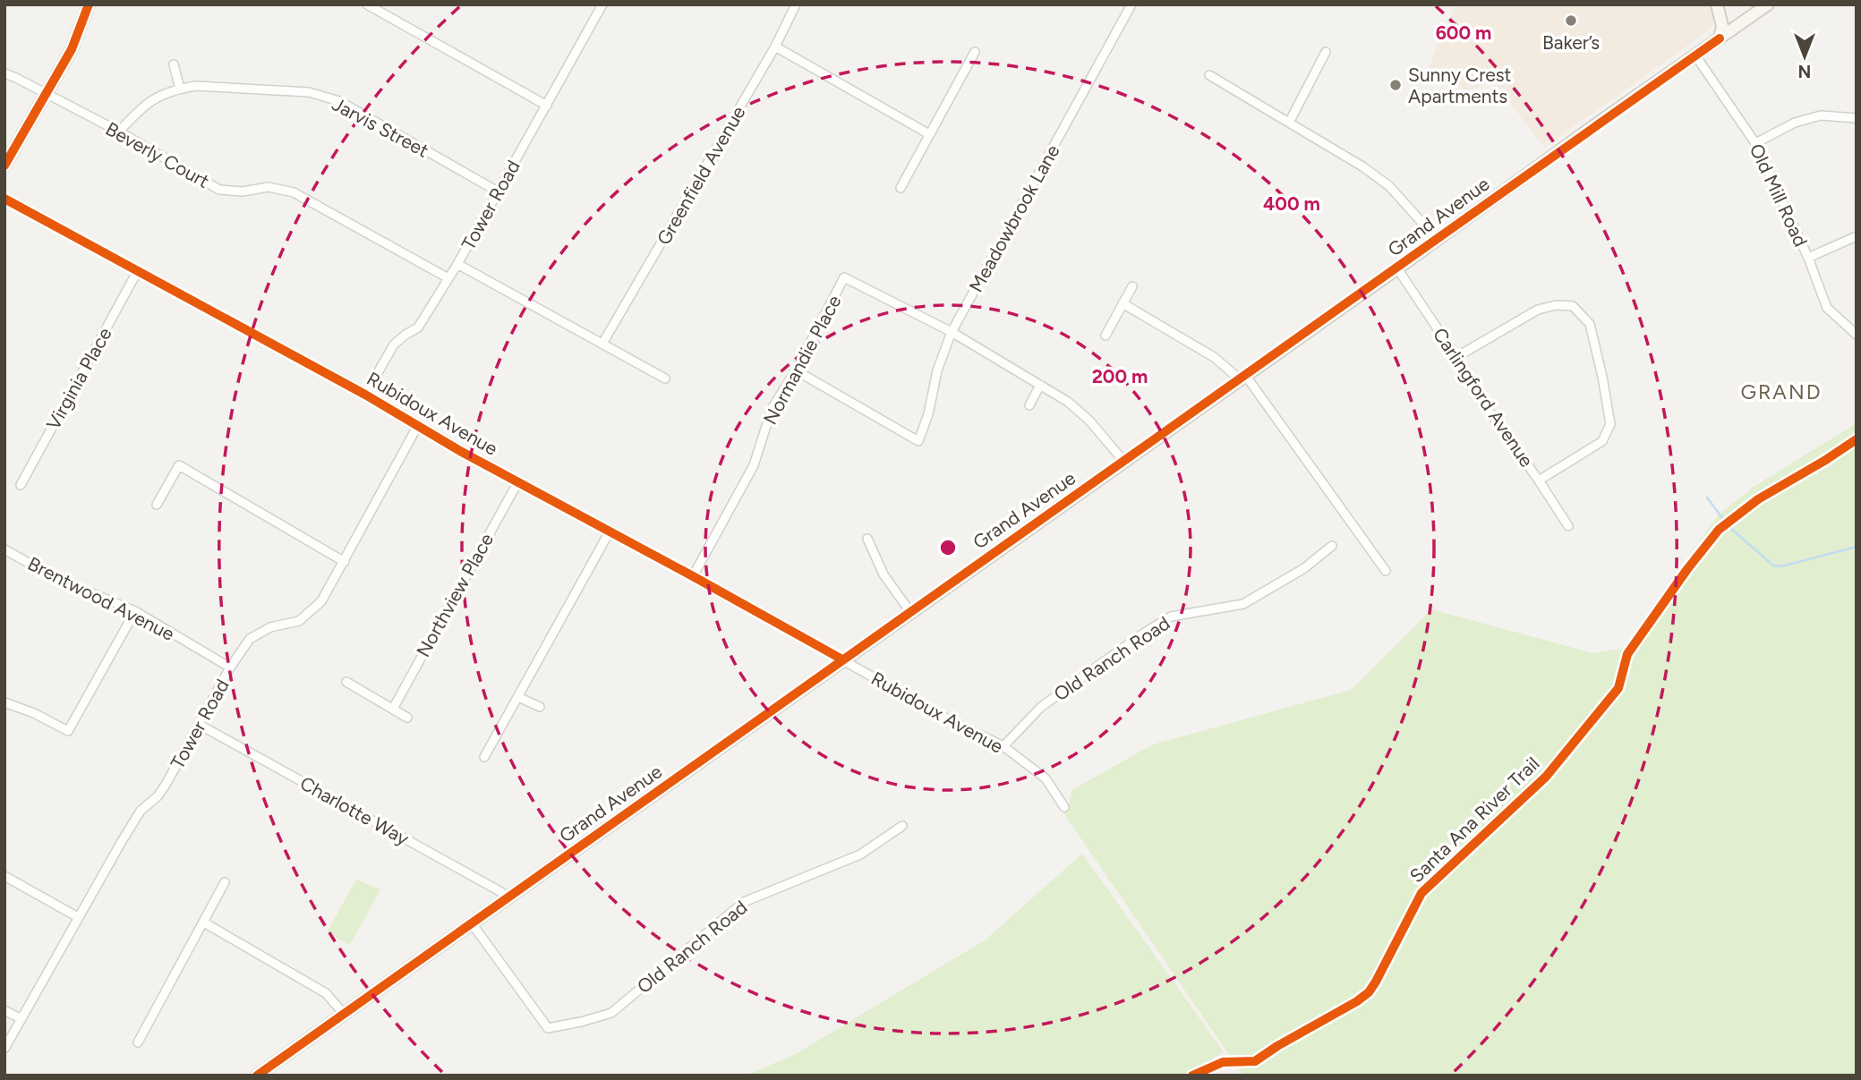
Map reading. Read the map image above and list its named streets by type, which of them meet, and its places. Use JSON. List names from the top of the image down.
{
  "streets": {
    "street": [
      "Jarvis Street",
      "Beverly Court",
      "Greenfield Avenue",
      "Old Mill Road",
      "Tower Road",
      "Grand Avenue",
      "Meadowbrook Lane",
      "Normandie Place",
      "Virginia Place",
      "Carlingford Avenue",
      "Rubidoux Avenue",
      "Northview Place",
      "Brentwood Avenue",
      "Old Ranch Road",
      "Charlotte Way"
    ],
    "cycle path": ["Santa Ana River Trail"]
  },
  "crossings": [
    ["Jarvis Street", "Beverly Court"],
    ["Jarvis Street", "Tower Road"],
    ["Beverly Court", "Tower Road"],
    ["Old Mill Road", "Grand Avenue"],
    ["Tower Road", "Rubidoux Avenue"],
    ["Tower Road", "Brentwood Avenue"],
    ["Tower Road", "Charlotte Way"],
    ["Grand Avenue", "Carlingford Avenue"],
    ["Grand Avenue", "Rubidoux Avenue"],
    ["Grand Avenue", "Old Ranch Road"],
    ["Grand Avenue", "Charlotte Way"],
    ["Meadowbrook Lane", "Normandie Place"],
    ["Normandie Place", "Rubidoux Avenue"],
    ["Virginia Place", "Rubidoux Avenue"],
    ["Rubidoux Avenue", "Northview Place"],
    ["Rubidoux Avenue", "Old Ranch Road"]
  ],
  "districts": ["GRAND"],
  "places": ["Baker’s", "Sunny Crest Apartments"],
  "north": "bottom",
  "rings": ["600 m", "400 m", "200 m"]
}
